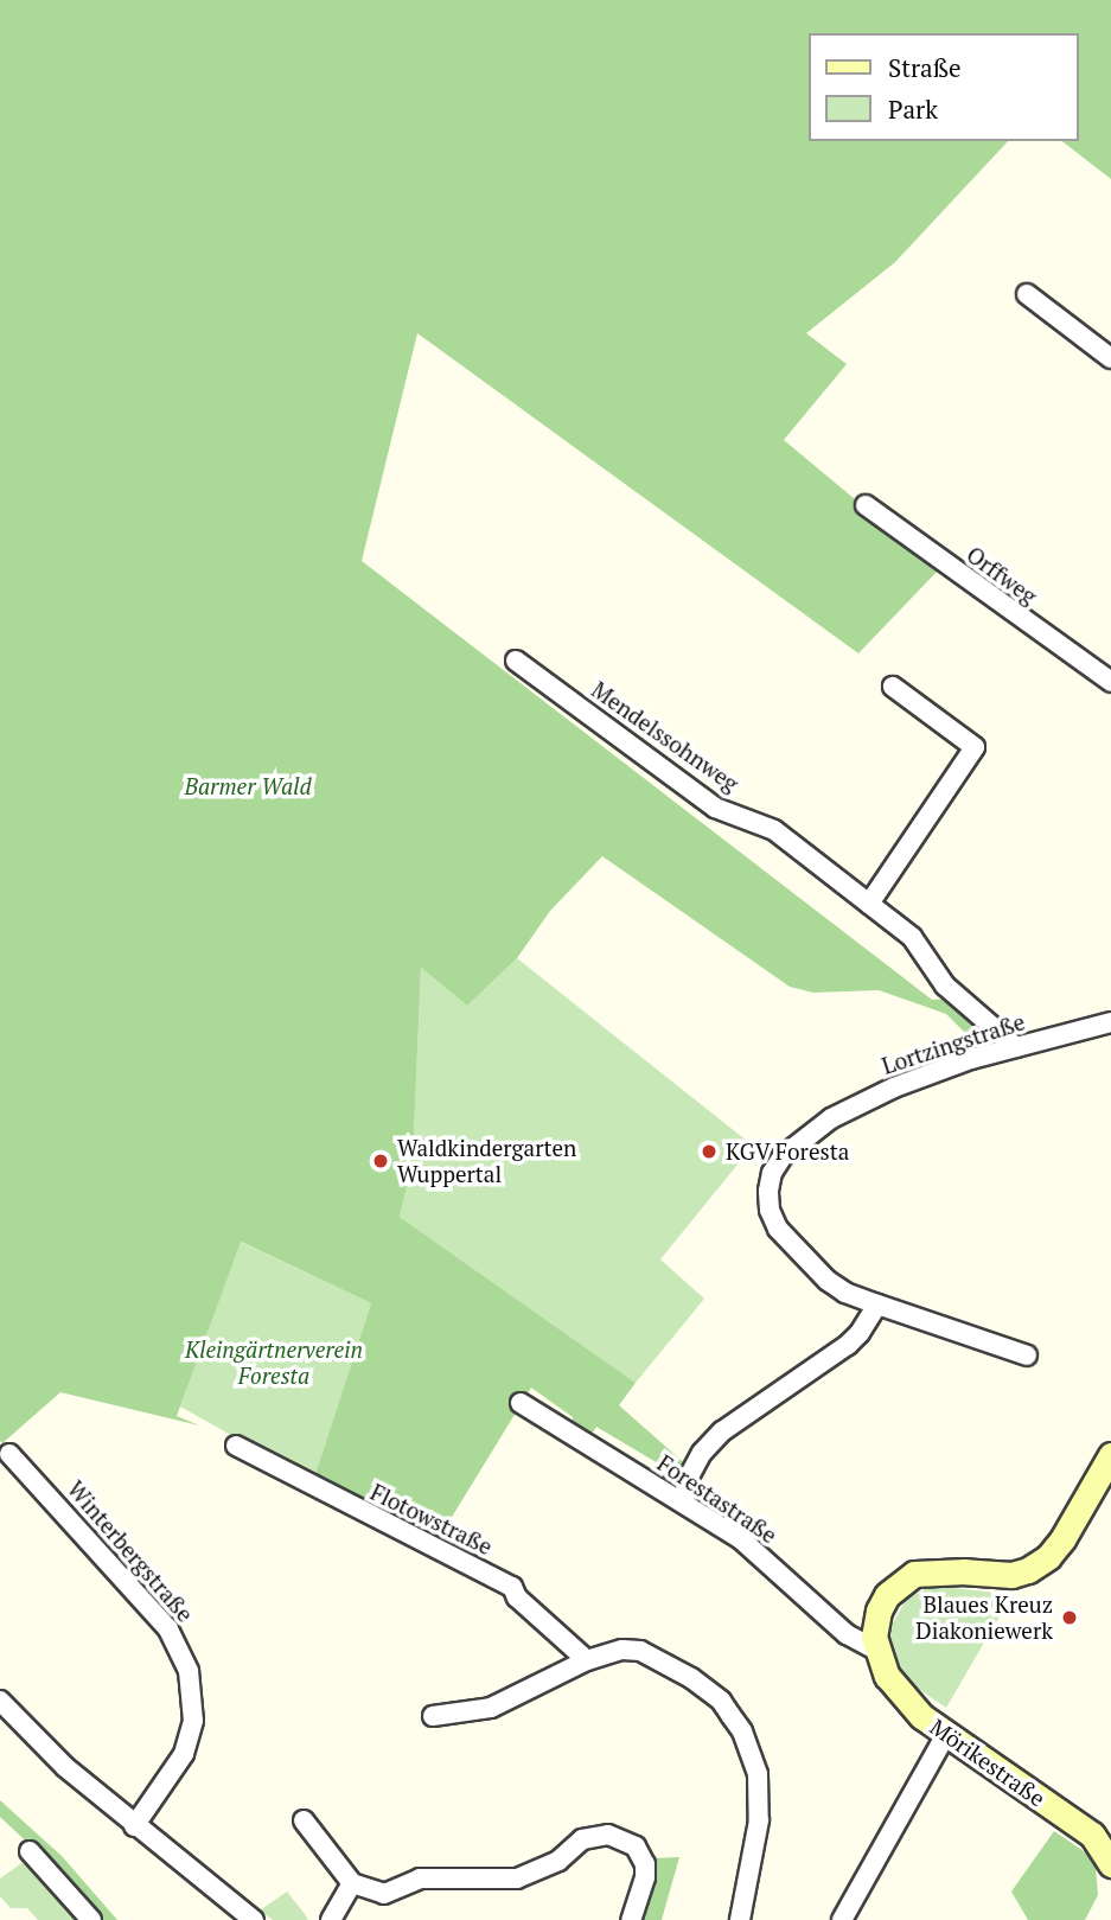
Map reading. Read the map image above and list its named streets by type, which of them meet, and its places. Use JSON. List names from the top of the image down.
{
  "streets": {
    "street": [
      "Orffweg",
      "Mendelssohnweg",
      "Lortzingstraße",
      "Forestastraße",
      "Flotowstraße",
      "Winterbergstraße",
      "Mörikestraße"
    ]
  },
  "crossings": [
    ["Mendelssohnweg", "Lortzingstraße"],
    ["Forestastraße", "Mörikestraße"]
  ],
  "parks": ["Barmer Wald", "Kleingärtnerverein Foresta"],
  "places": ["KGV Foresta", "Waldkindergarten Wuppertal", "Blaues Kreuz Diakoniewerk"],
  "legend": ["Straße", "Park"]
}
